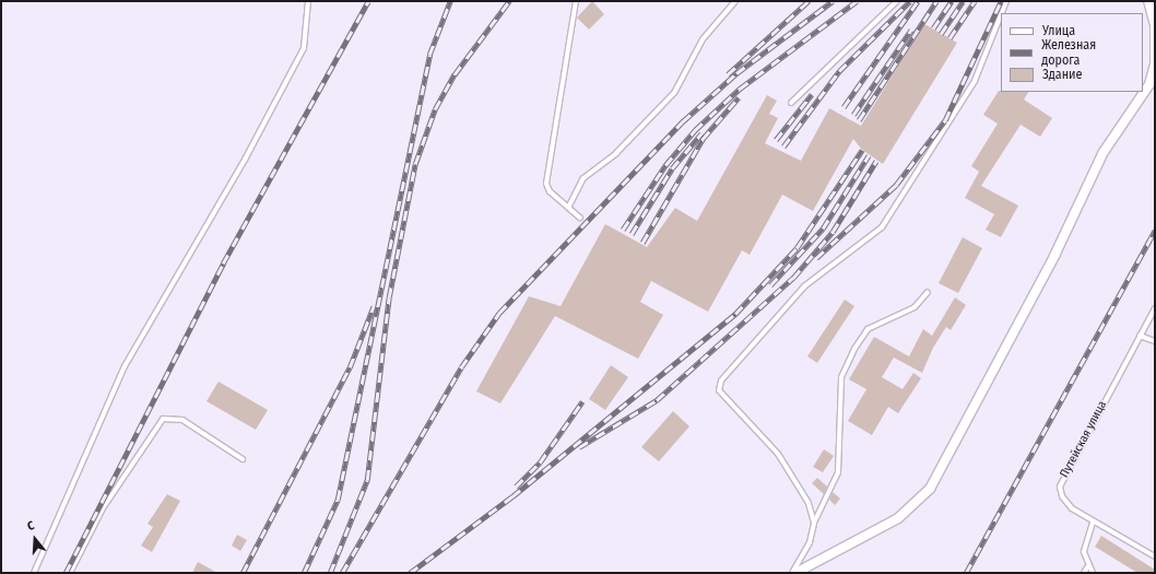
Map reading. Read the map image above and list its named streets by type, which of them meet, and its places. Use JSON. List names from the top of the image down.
{
  "streets": {
    "lane": ["Путейская улица"]
  },
  "legend": ["Улица", "Железная дорога", "Здание"],
  "north": "top"
}
